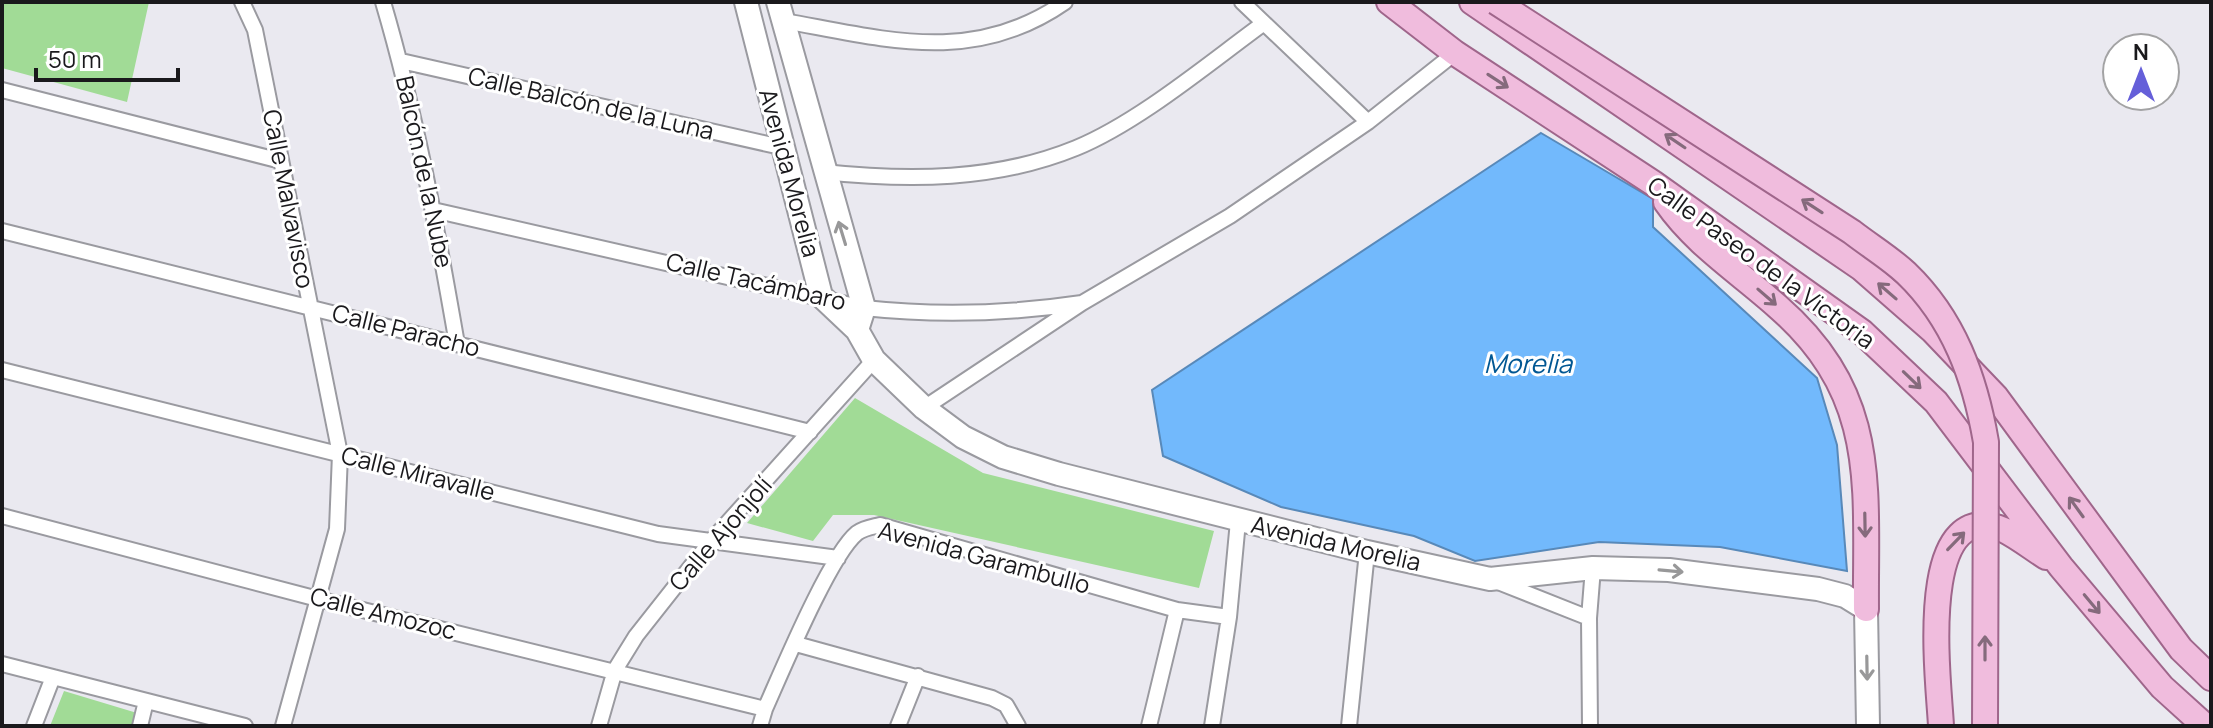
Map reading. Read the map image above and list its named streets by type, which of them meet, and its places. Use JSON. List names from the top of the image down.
{
  "streets": {
    "main road": ["Avenida Morelia", "Calle Paseo de la Victoria"],
    "street": [
      "Calle Balcón de la Luna",
      "Balcón de la Nube",
      "Calle Malvavisco",
      "Calle Tacámbaro",
      "Calle Paracho",
      "Calle Miravalle",
      "Calle Ajonjolí",
      "Avenida Garambullo",
      "Calle Amozoc"
    ]
  },
  "crossings": [
    ["Calle Balcón de la Luna", "Balcón de la Nube"],
    ["Calle Balcón de la Luna", "Avenida Morelia"],
    ["Balcón de la Nube", "Calle Tacámbaro"],
    ["Balcón de la Nube", "Calle Paracho"],
    ["Avenida Morelia", "Calle Tacámbaro"],
    ["Avenida Morelia", "Calle Ajonjolí"],
    ["Calle Malvavisco", "Calle Paracho"],
    ["Calle Malvavisco", "Calle Miravalle"],
    ["Calle Malvavisco", "Calle Amozoc"],
    ["Calle Paseo de la Victoria", "Calle Tacámbaro"],
    ["Calle Paracho", "Calle Ajonjolí"],
    ["Calle Miravalle", "Calle Ajonjolí"],
    ["Calle Miravalle", "Avenida Garambullo"],
    ["Calle Ajonjolí", "Calle Amozoc"],
    ["Avenida Garambullo", "Calle Amozoc"]
  ],
  "water": ["Morelia"],
  "scale_bar": "50 m",
  "north": "top"
}
